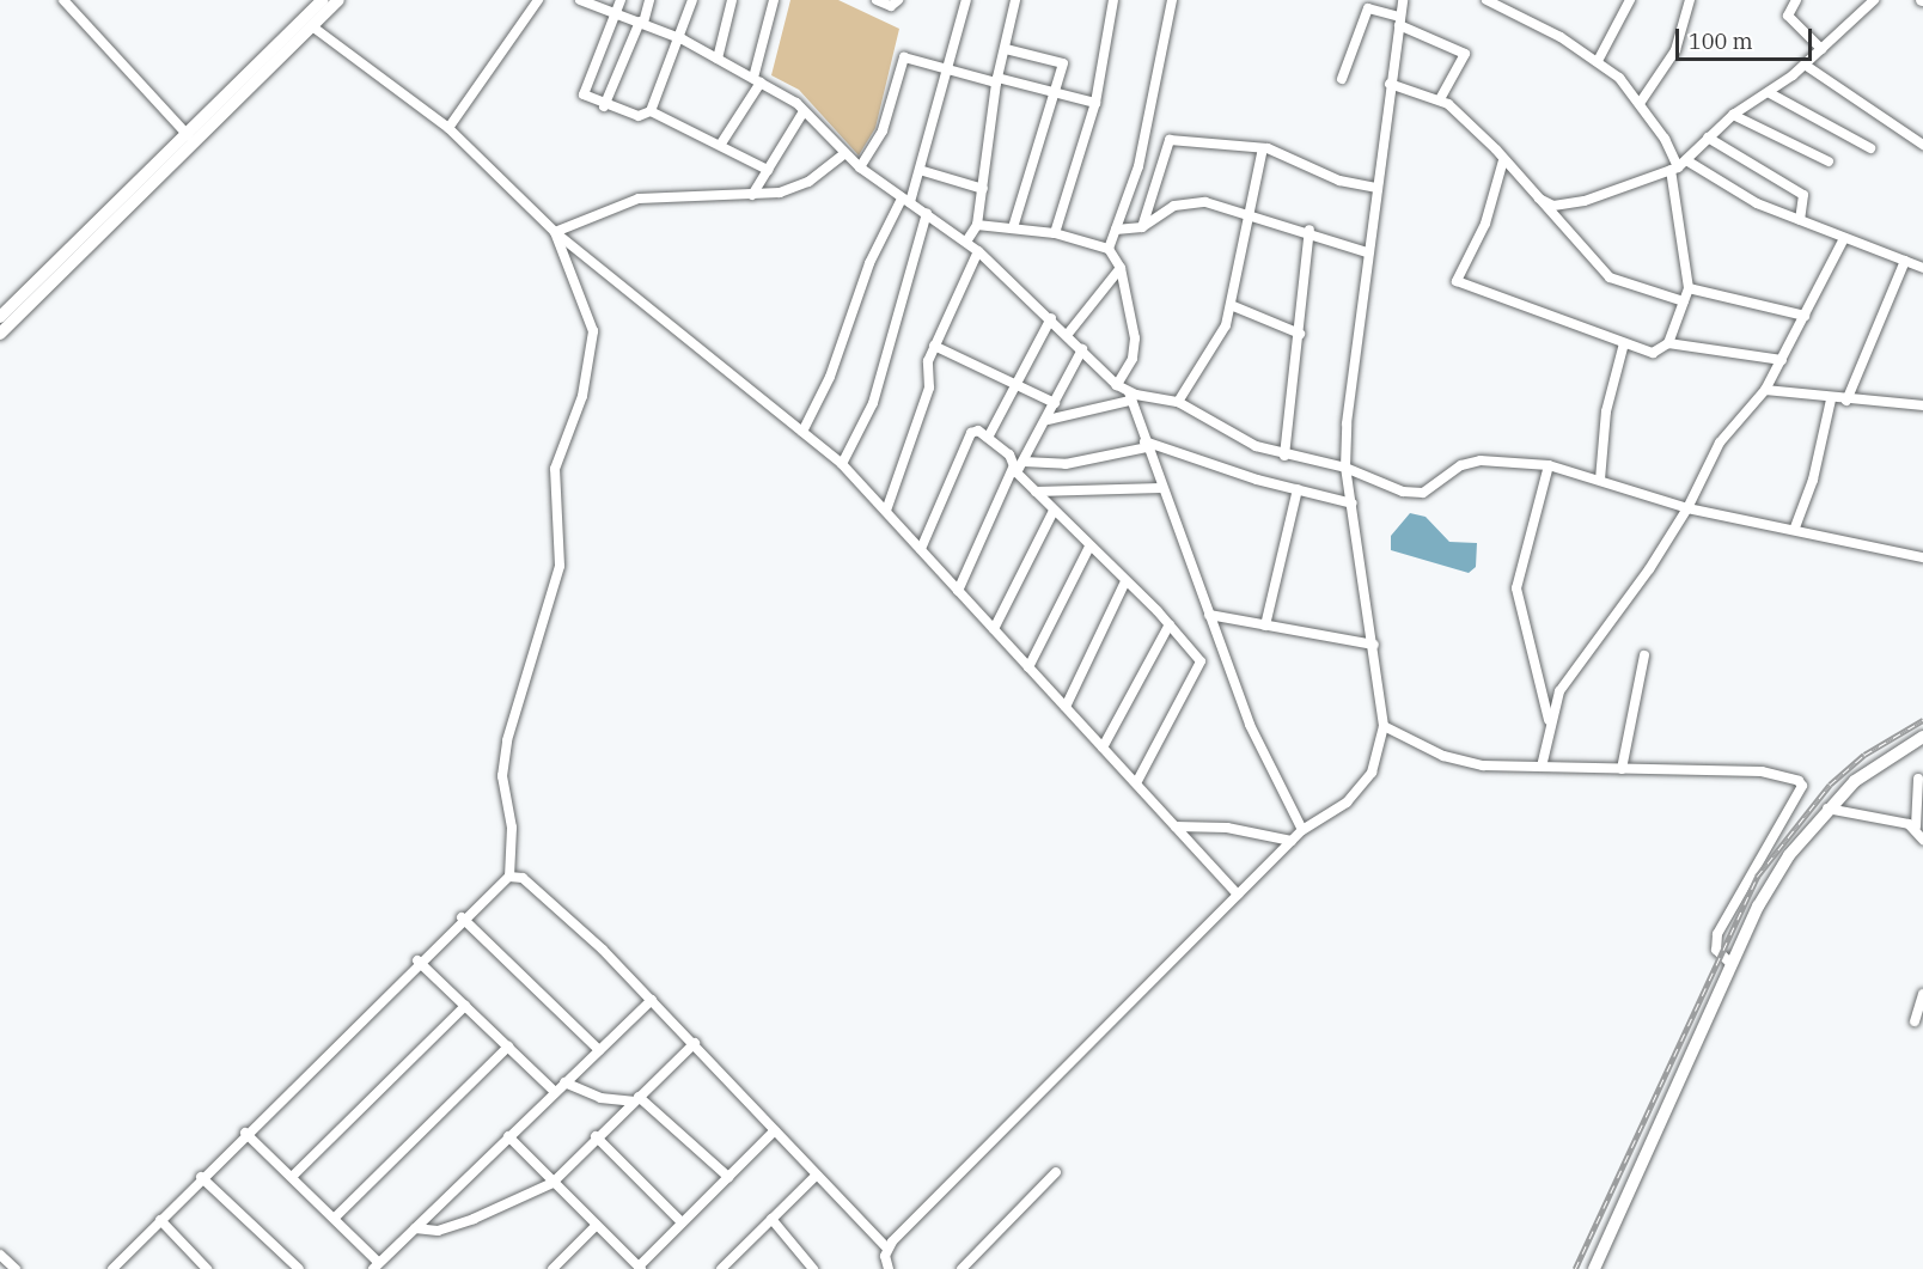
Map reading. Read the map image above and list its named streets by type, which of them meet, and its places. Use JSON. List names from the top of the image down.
{
  "scale_bar": "100 m"
}
